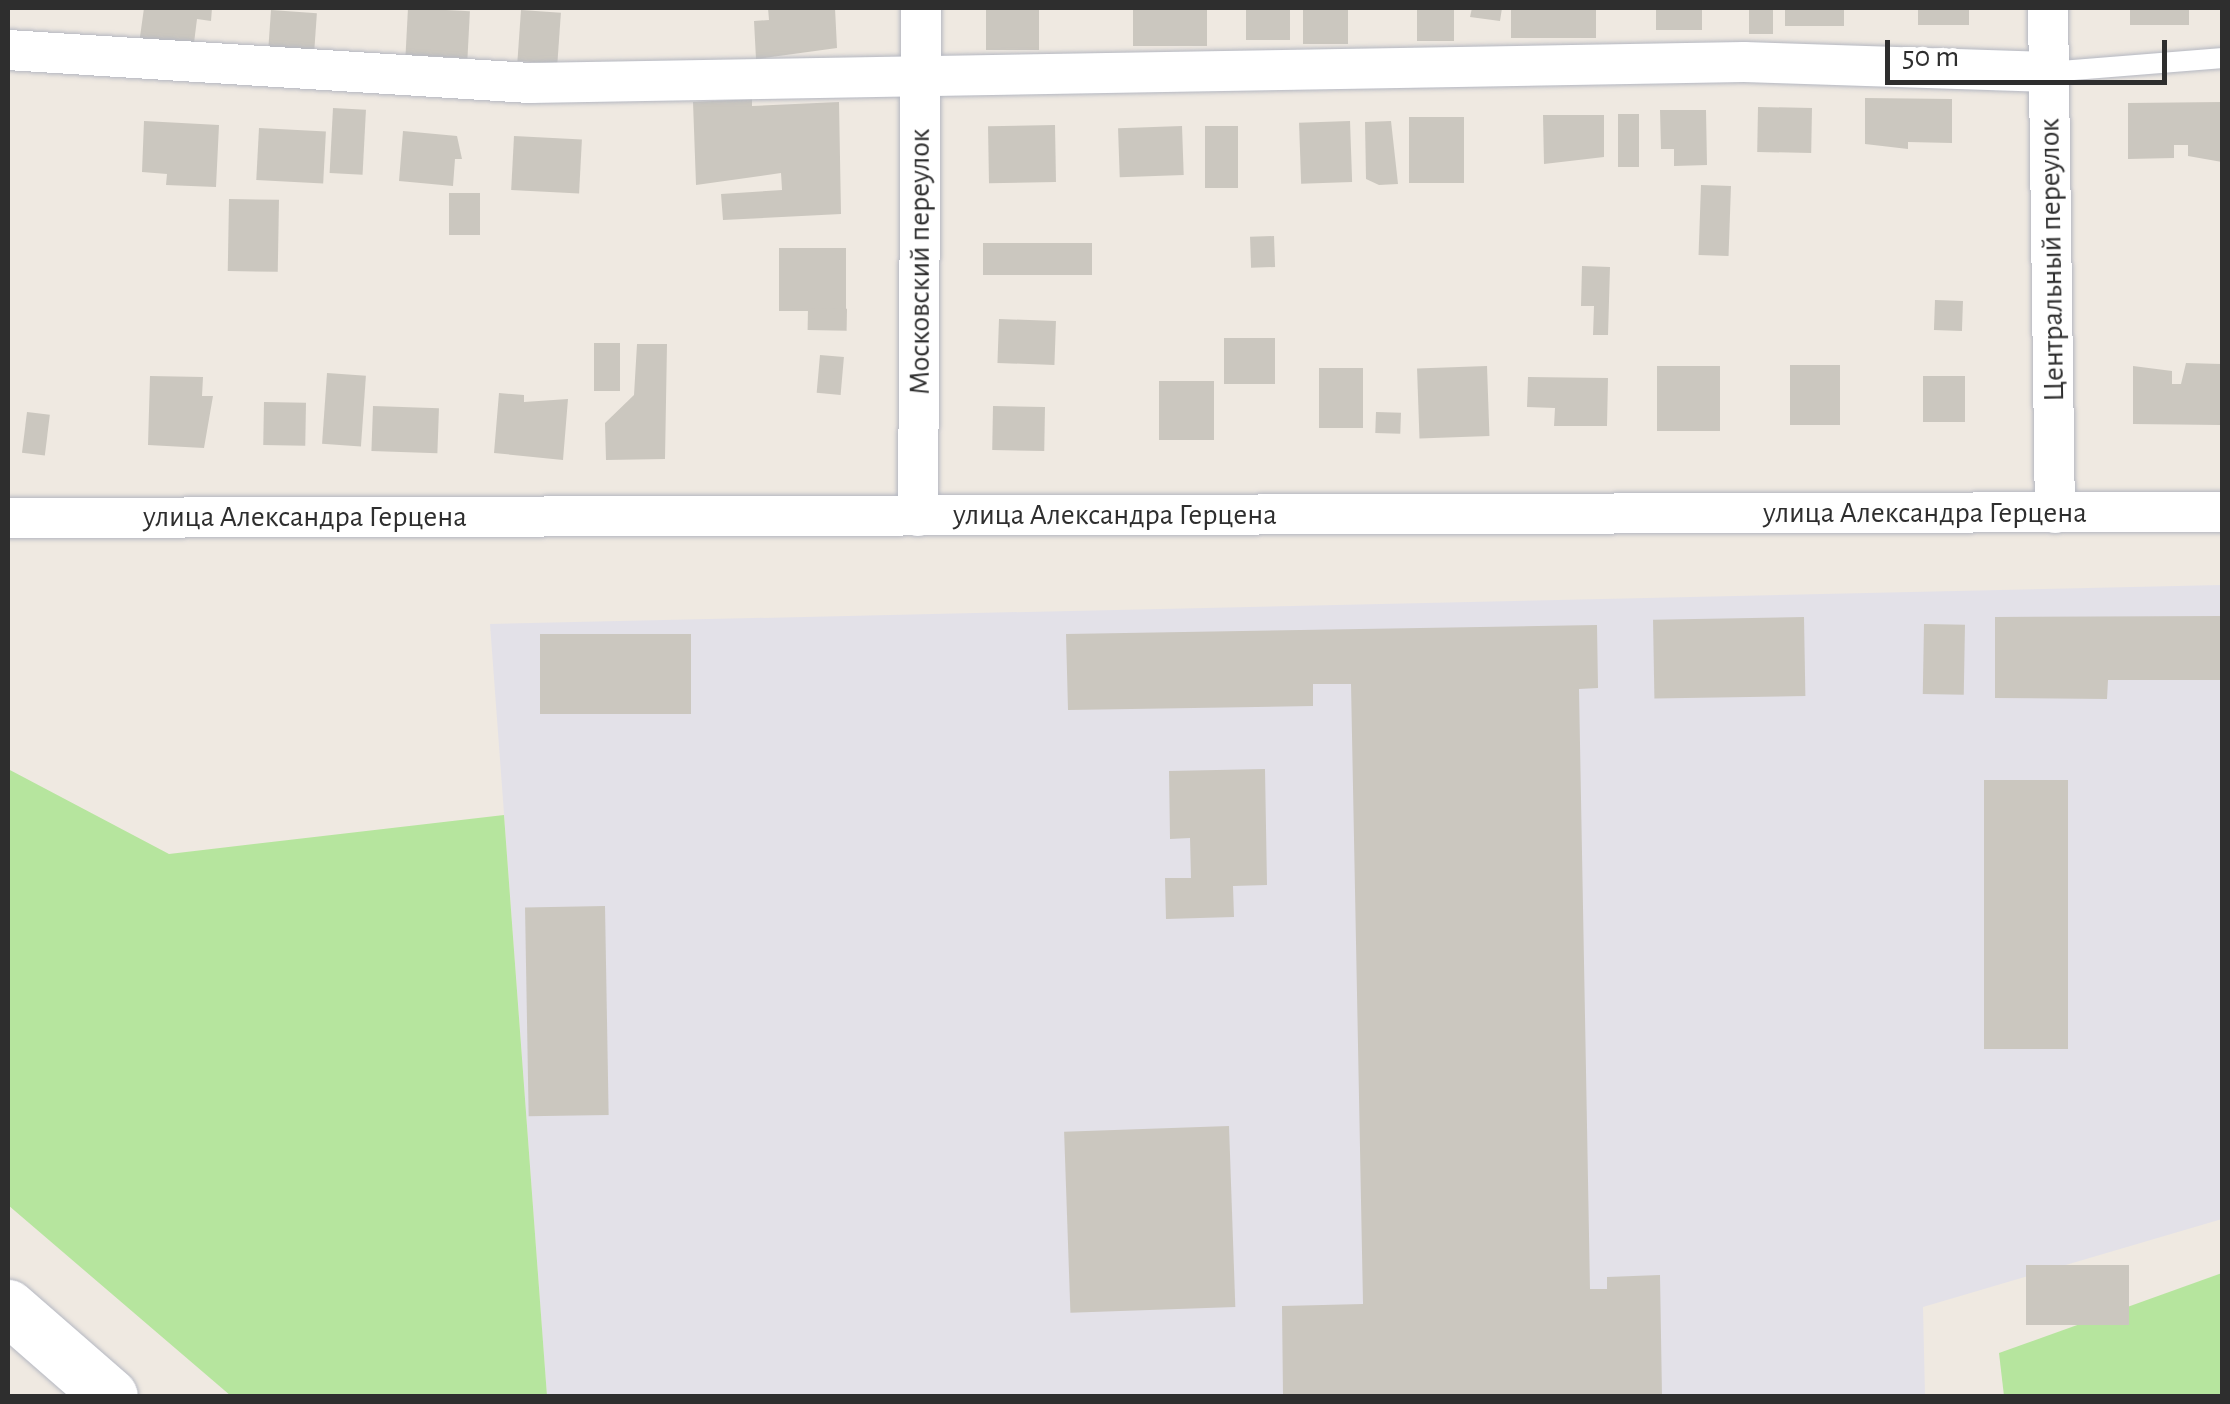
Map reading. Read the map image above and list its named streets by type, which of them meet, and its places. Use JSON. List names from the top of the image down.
{
  "streets": {
    "street": ["Центральный переулок", "Московский переулок", "улица Александра Герцена"]
  },
  "crossings": [
    ["Центральный переулок", "улица Александра Герцена"],
    ["Московский переулок", "улица Александра Герцена"]
  ],
  "scale_bar": "50 m"
}
